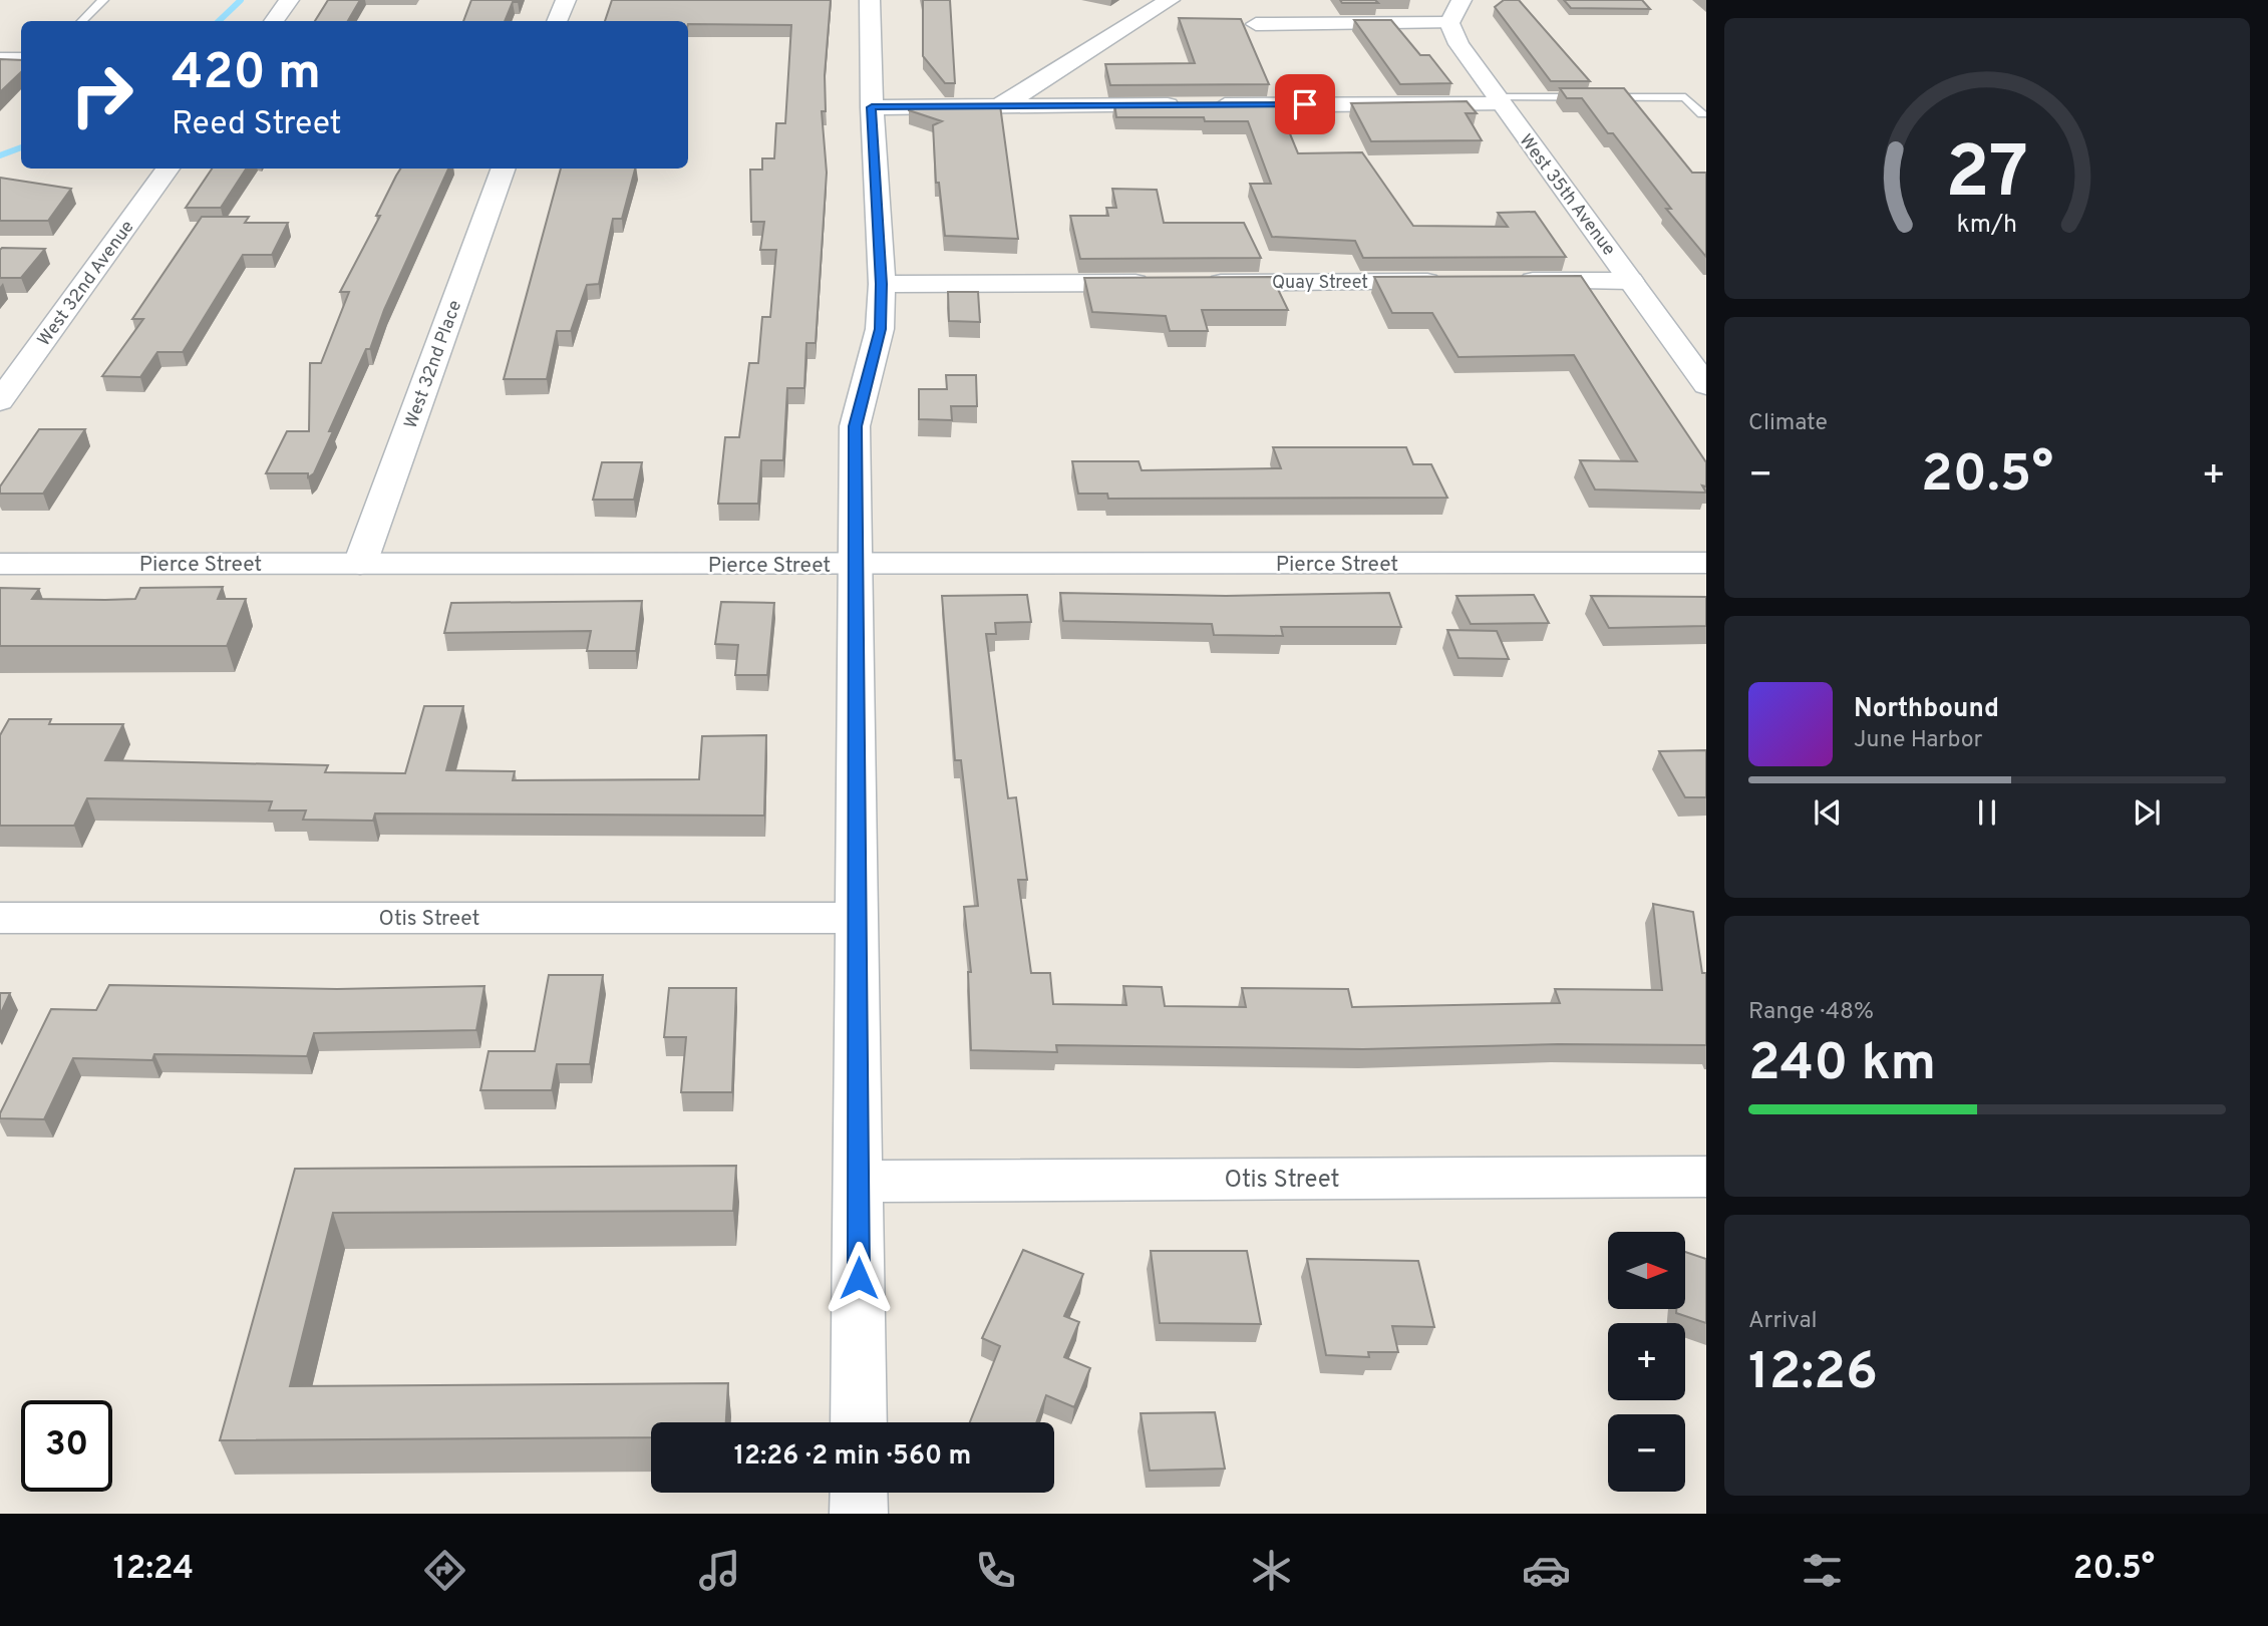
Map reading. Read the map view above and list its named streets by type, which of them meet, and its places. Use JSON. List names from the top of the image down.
{
  "streets": {
    "street": [
      "West 35th Avenue",
      "Quay Street",
      "West 32nd Avenue",
      "West 32nd Place",
      "Pierce Street",
      "Otis Street"
    ]
  },
  "crossings": [
    ["West 32nd Place", "Pierce Street"]
  ],
  "north": "right",
  "page": {
    "turn": ["420 m", "Reed Street"],
    "tile": [
      "Climate",
      ["Range · 48%", "240 km"],
      ["Arrival", "12:26"]
    ],
    "heat": ["−", "20.5°", "+"],
    "song": ["Northbound", "June Harbor"],
    "map_buttons": ["+", "−"],
    "limit": "30",
    "trip": "12:26 · 2 min · 560 m",
    "tabs": ["12:24", "20.5°"],
    "gauge": ["27", "km/h"]
  }
}
